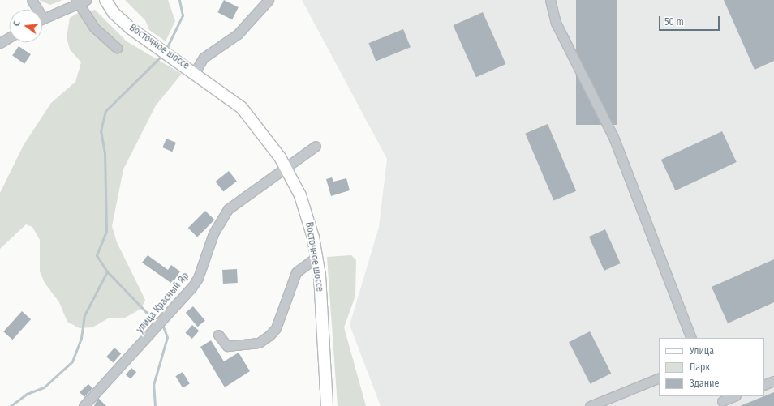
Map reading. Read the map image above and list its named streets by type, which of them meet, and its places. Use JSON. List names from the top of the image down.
{
  "streets": {
    "main road": ["Восточное шоссе"],
    "street": ["улица Красный Яр"]
  },
  "crossings": [
    ["Восточное шоссе", "улица Красный Яр"]
  ],
  "legend": ["Улица", "Парк", "Здание"],
  "scale_bar": "50 m",
  "north": "left"
}
